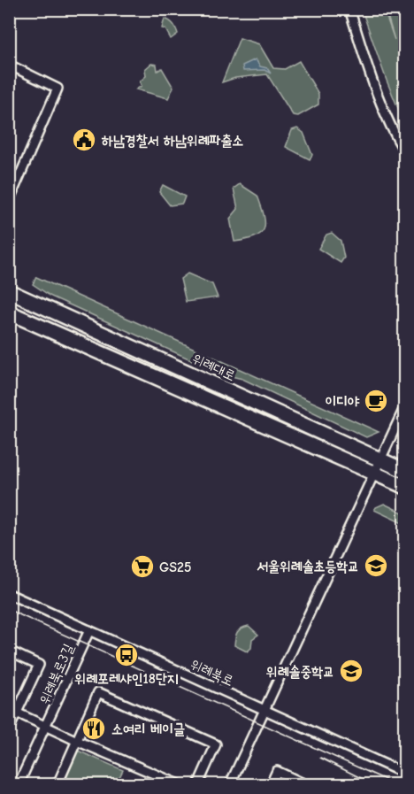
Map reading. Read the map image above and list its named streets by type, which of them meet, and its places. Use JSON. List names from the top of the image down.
{
  "streets": {
    "main road": ["위례대로"],
    "street": ["위례북로", "위례북로3길"]
  },
  "crossings": [
    ["위례북로", "위례북로3길"]
  ],
  "places": {
    "public building": ["하남경찰서 하남위례파출소"],
    "cafe": ["이디야"],
    "school or university": ["서울위례솔초등학교", "위례솔중학교"],
    "supermarket": ["GS25"],
    "bus stop": ["위례포레샤인18단지"],
    "restaurant": ["소여리 베이글"]
  }
}
